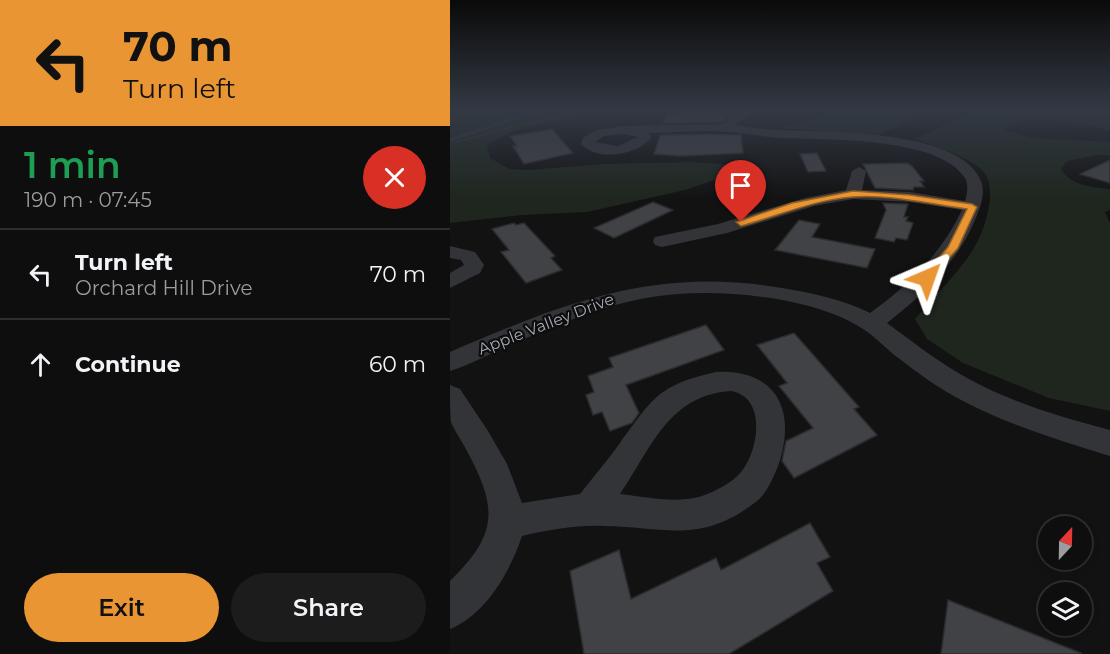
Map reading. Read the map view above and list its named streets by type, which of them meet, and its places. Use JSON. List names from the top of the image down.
{
  "streets": {
    "street": ["Apple Valley Drive"]
  },
  "north": "top",
  "page": {
    "turn": ["70 m", "Turn left"],
    "heading": ["1 min", "190 m · 07:45"],
    "list": [
      {
        "name": "Turn left",
        "note": "Orchard Hill Drive",
        "value": "70 m"
      },
      {
        "name": "Continue",
        "value": "60 m"
      }
    ],
    "buttons": ["Exit", "Share"]
  }
}
